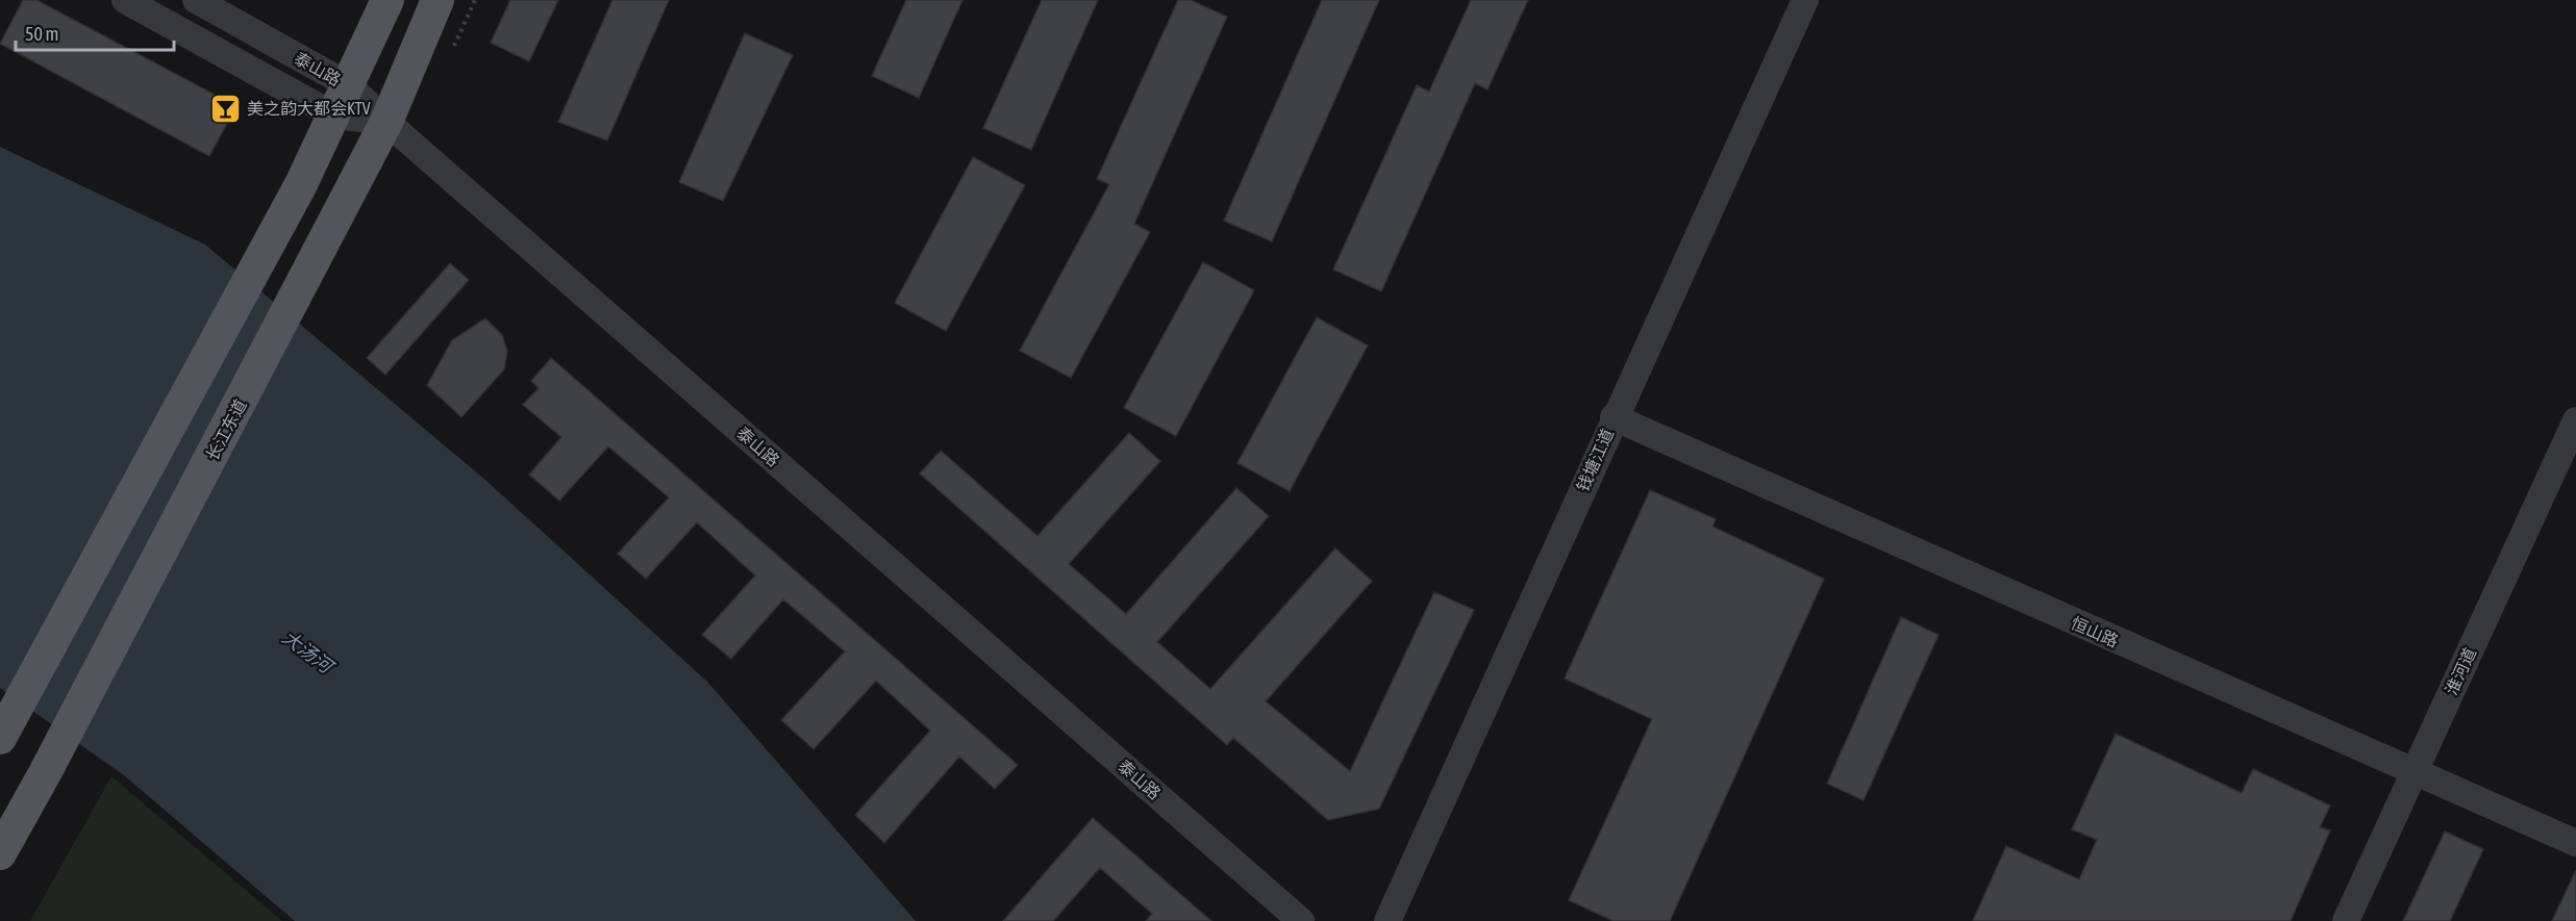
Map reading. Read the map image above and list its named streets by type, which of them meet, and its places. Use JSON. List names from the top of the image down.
{
  "streets": {
    "main road": ["长江东道"],
    "street": [
      "泰山路",
      "钱塘江道",
      "恒山路",
      "淮河道"
    ]
  },
  "crossings": [
    ["泰山路", "长江东道"],
    ["钱塘江道", "恒山路"],
    ["恒山路", "淮河道"]
  ],
  "water": ["大汤河"],
  "places": {
    "bar": ["美之韵大都会KTV"]
  },
  "scale_bar": "50 m"
}
